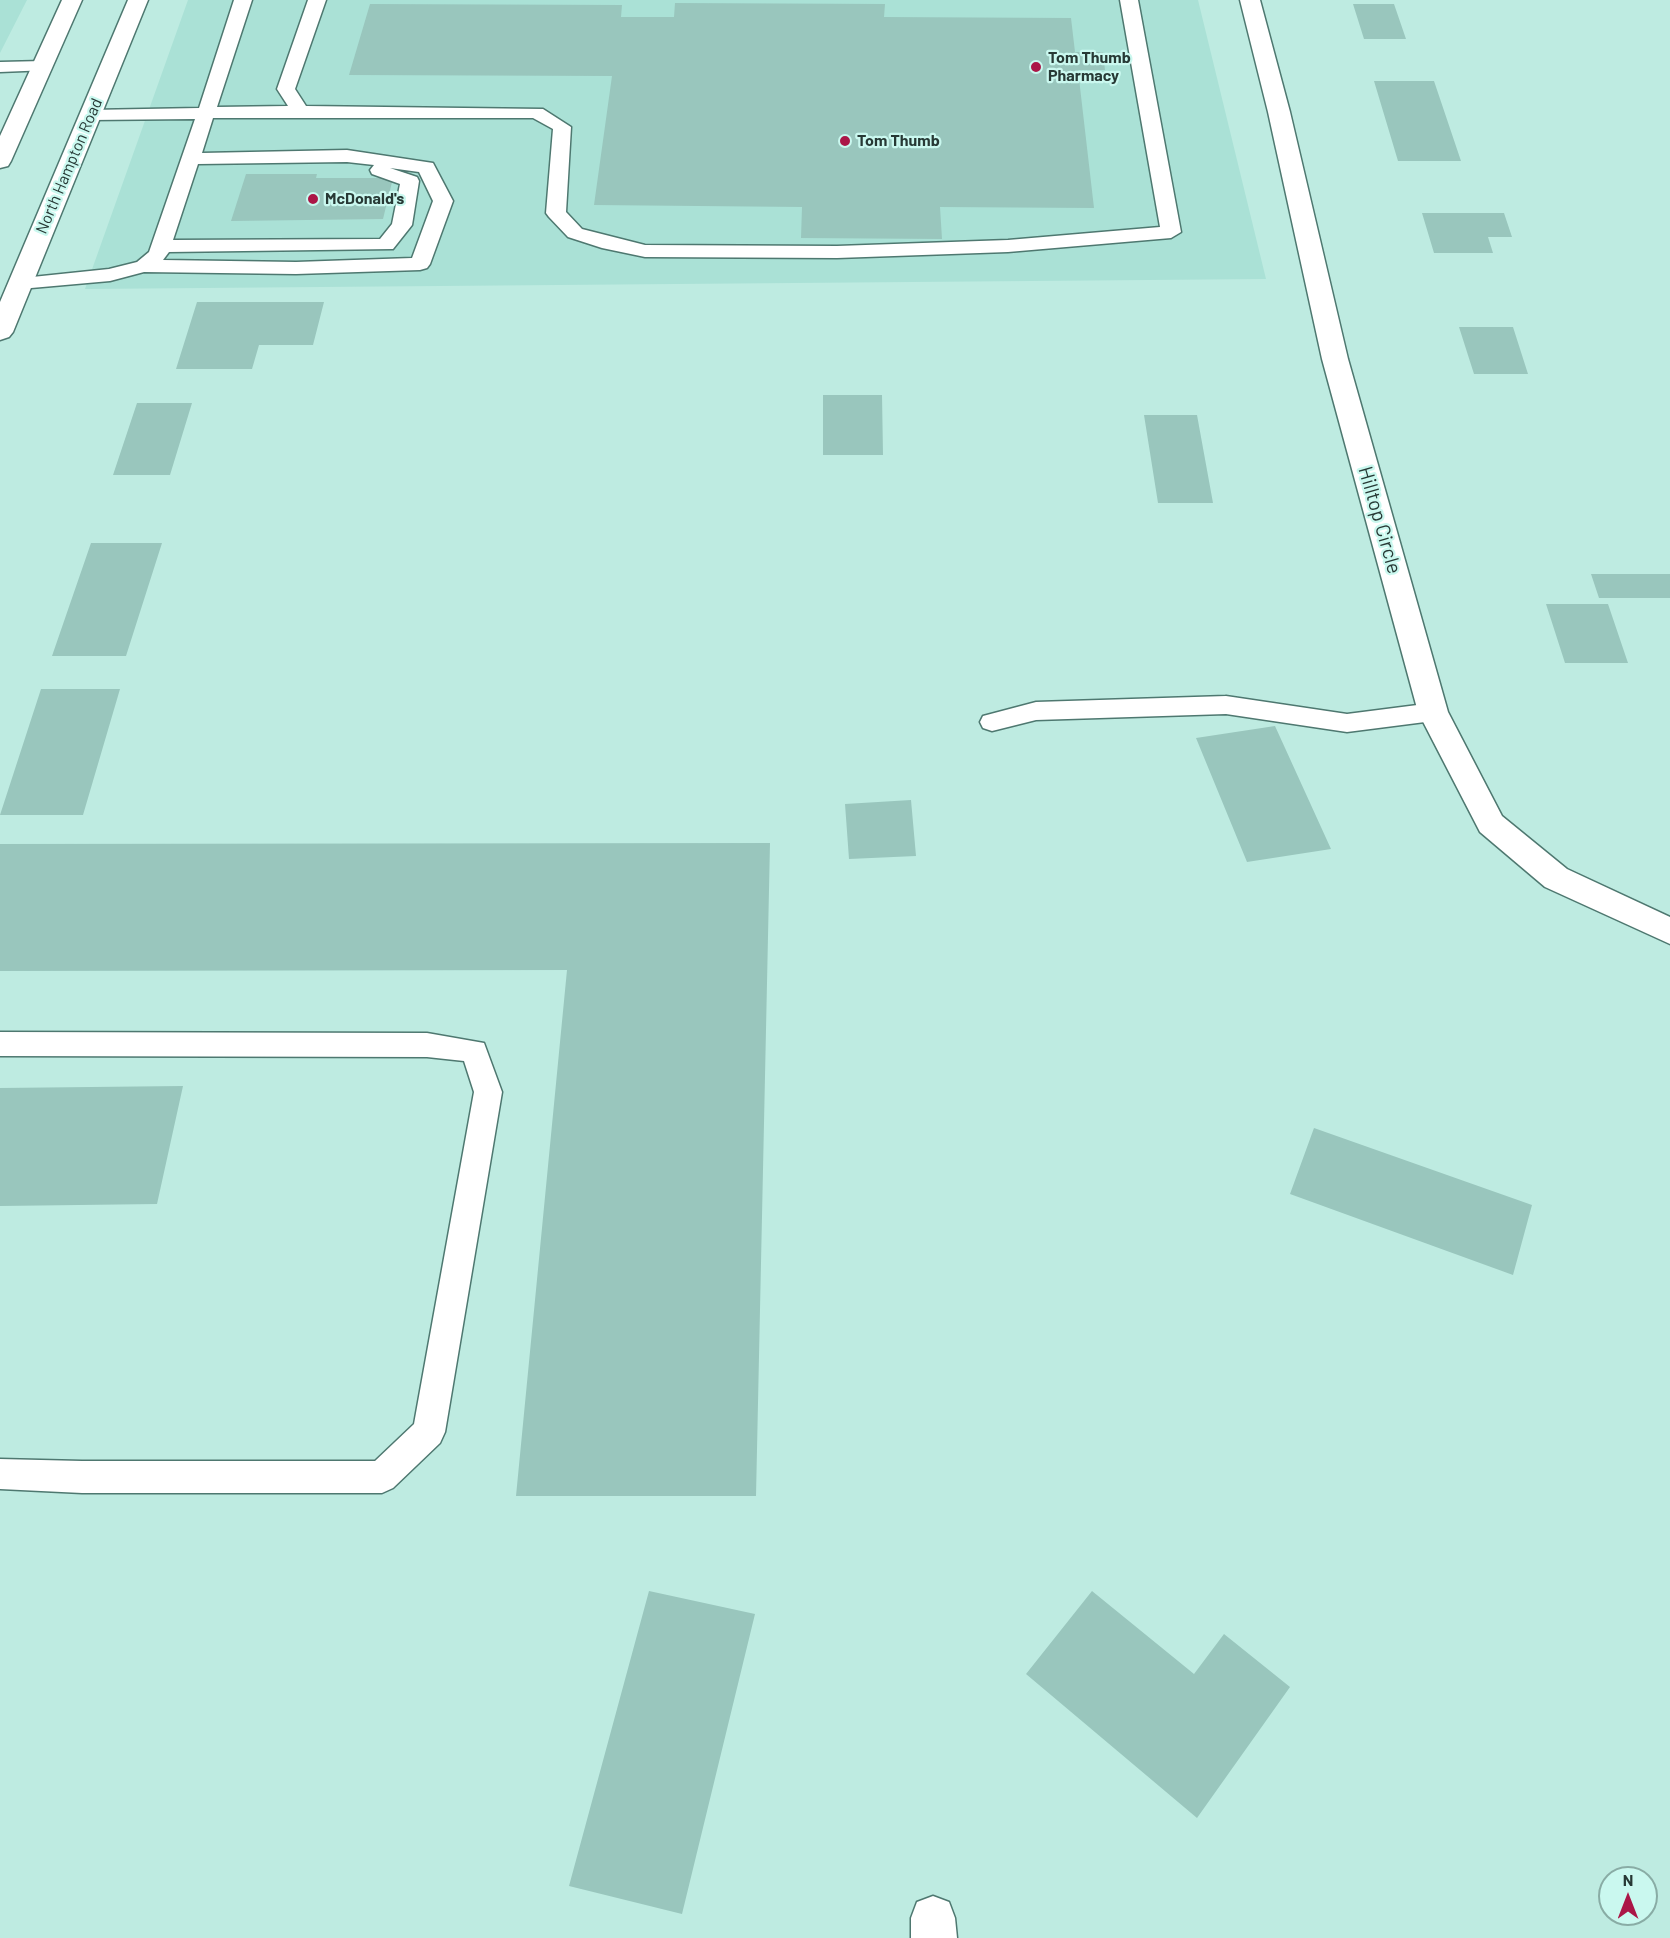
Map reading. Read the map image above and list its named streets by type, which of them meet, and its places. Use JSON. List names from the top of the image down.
{
  "streets": {
    "street": ["North Hampton Road", "Hilltop Circle"]
  },
  "places": ["Tom Thumb Pharmacy", "Tom Thumb", "McDonald's"],
  "north": "top"
}
